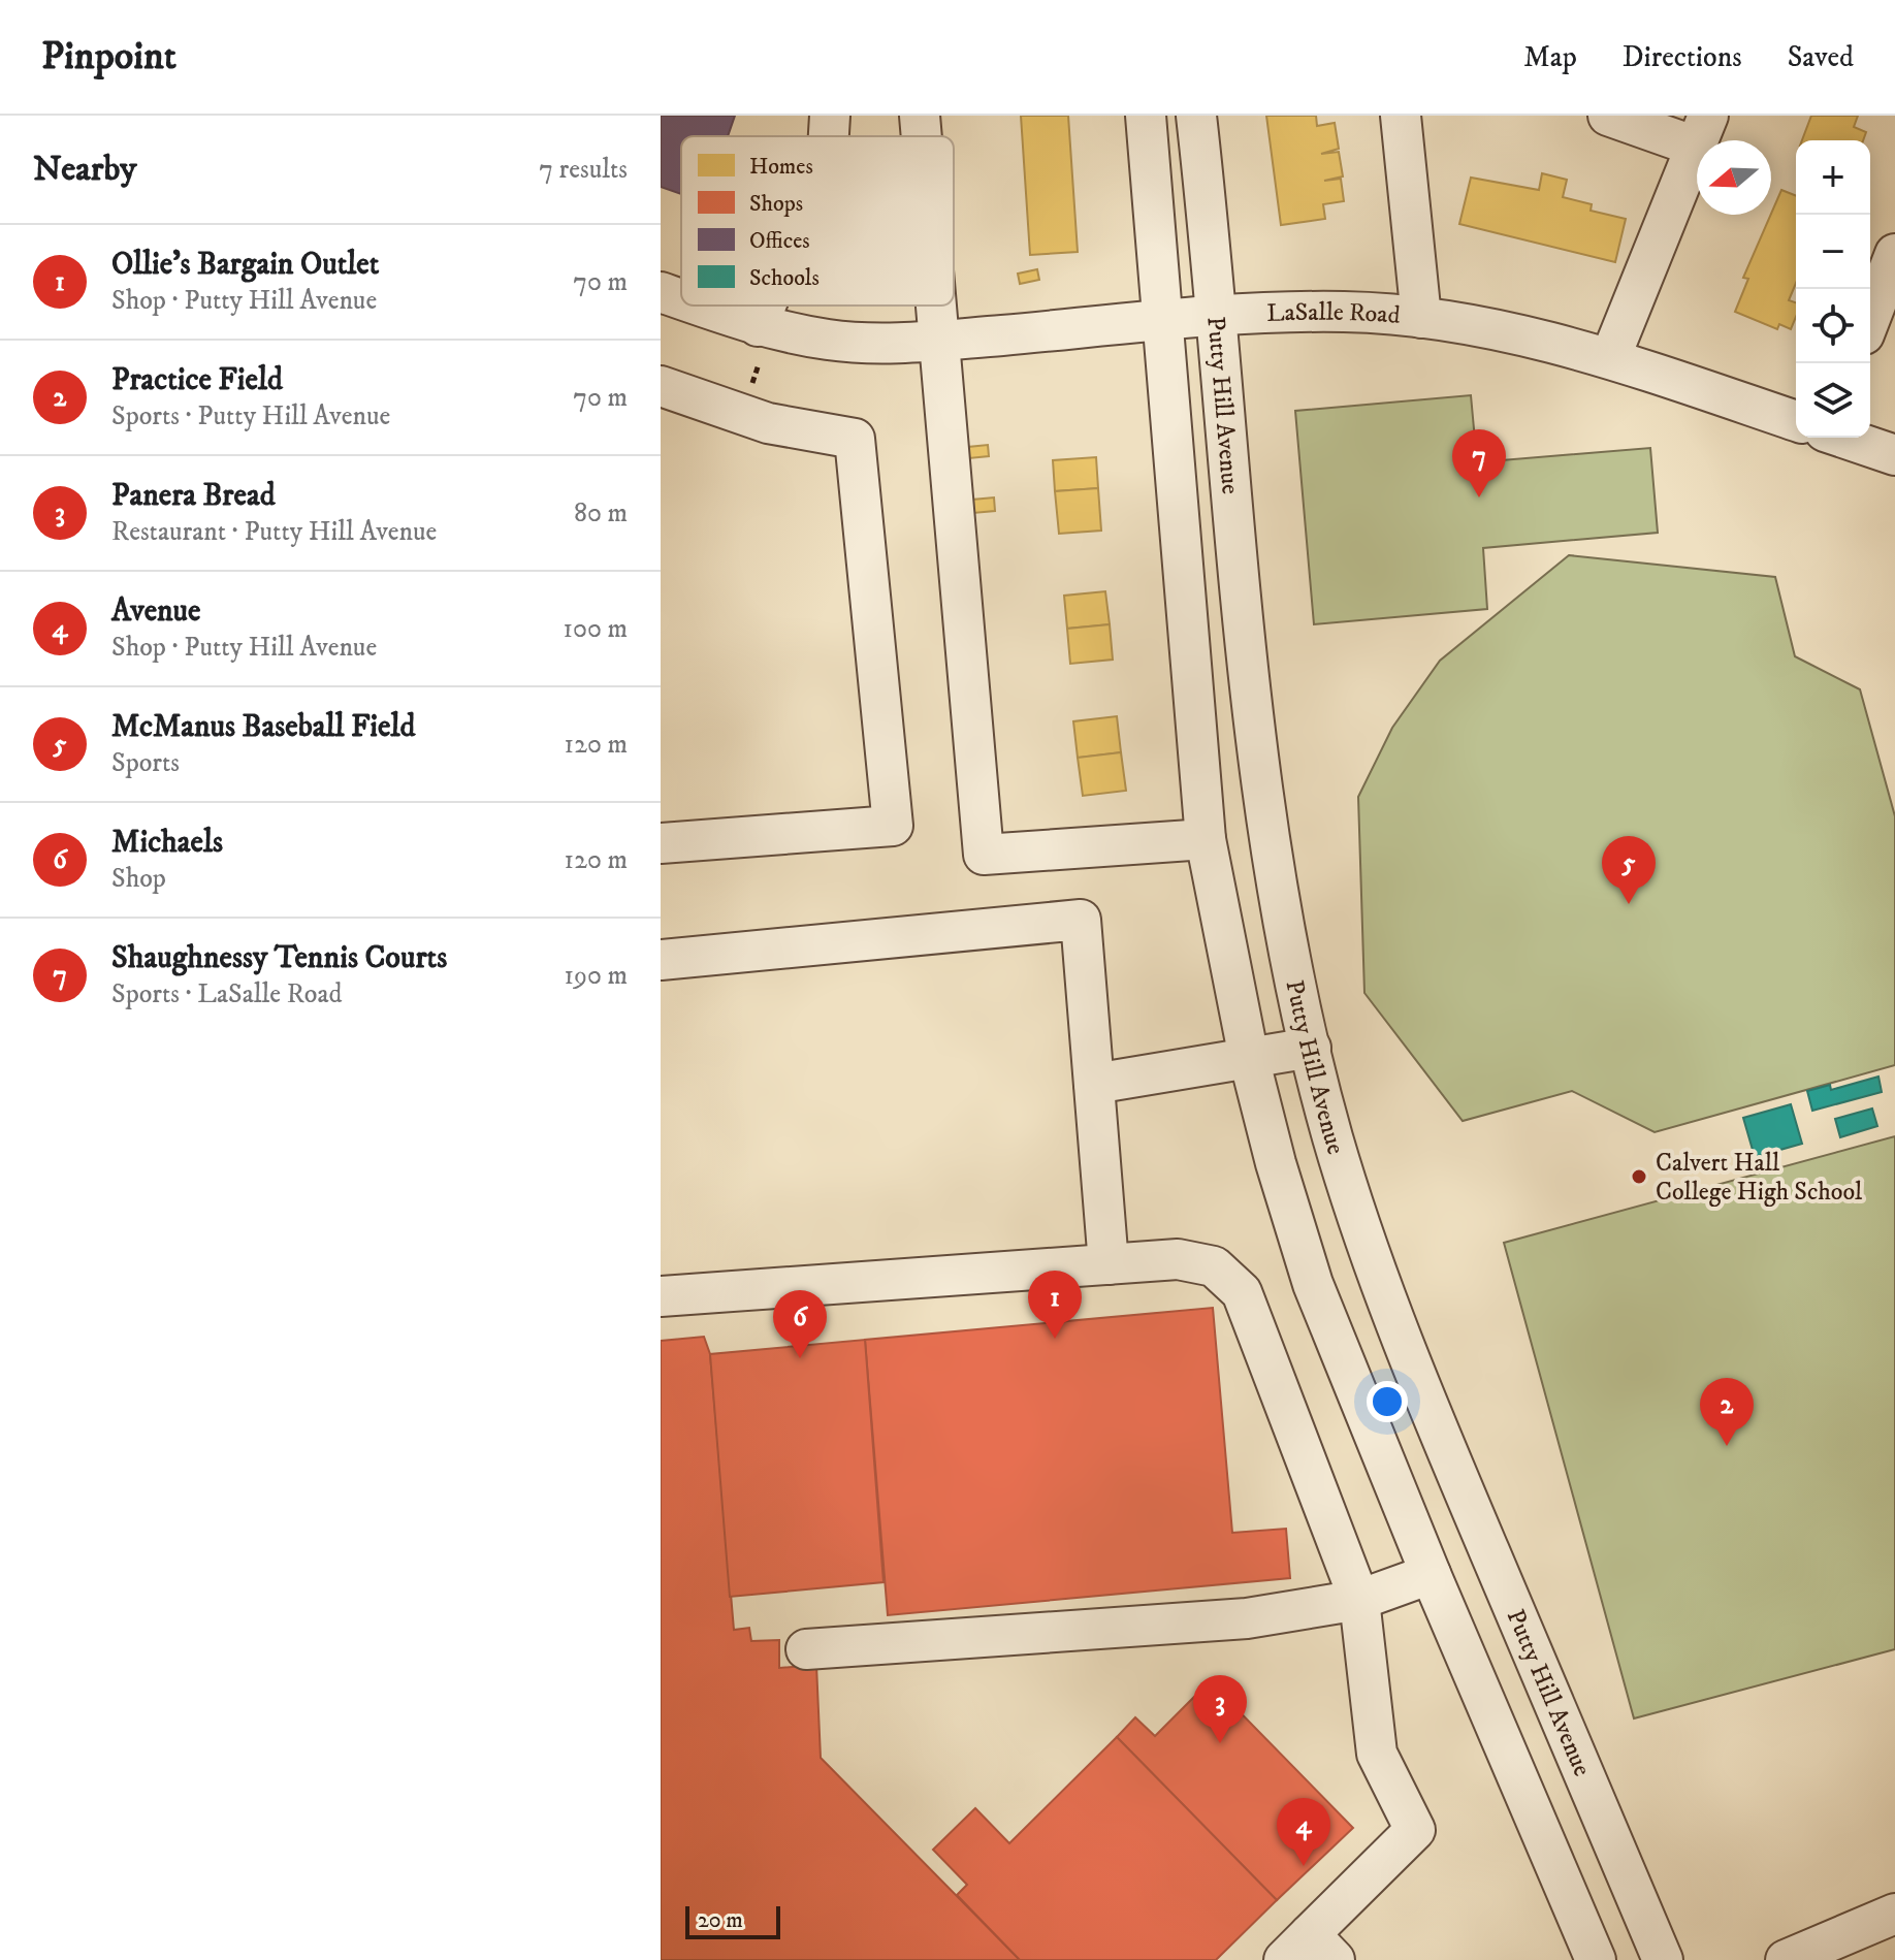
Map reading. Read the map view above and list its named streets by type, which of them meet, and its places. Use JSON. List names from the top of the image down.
{
  "streets": {
    "street": ["LaSalle Road", "Putty Hill Avenue"]
  },
  "crossings": [
    ["LaSalle Road", "Putty Hill Avenue"]
  ],
  "places": ["Calvert Hall College High School"],
  "legend": [
    "Homes",
    "Shops",
    "Offices",
    "Schools"
  ],
  "scale_bar": "20 m",
  "north": "left",
  "page": {
    "header": "Pinpoint",
    "nav": ["Map", "Directions", "Saved"],
    "heading": ["Nearby", "7 results"],
    "map_buttons": ["+", "−"],
    "list": [
      {
        "mark": "1",
        "name": "Ollie's Bargain Outlet",
        "note": "Shop · Putty Hill Avenue",
        "value": "70 m"
      },
      {
        "mark": "2",
        "name": "Practice Field",
        "note": "Sports · Putty Hill Avenue",
        "value": "70 m"
      },
      {
        "mark": "3",
        "name": "Panera Bread",
        "note": "Restaurant · Putty Hill Avenue",
        "value": "80 m"
      },
      {
        "mark": "4",
        "name": "Avenue",
        "note": "Shop · Putty Hill Avenue",
        "value": "100 m"
      },
      {
        "mark": "5",
        "name": "McManus Baseball Field",
        "note": "Sports",
        "value": "120 m"
      },
      {
        "mark": "6",
        "name": "Michaels",
        "note": "Shop",
        "value": "120 m"
      },
      {
        "mark": "7",
        "name": "Shaughnessy Tennis Courts",
        "note": "Sports · LaSalle Road",
        "value": "190 m"
      }
    ],
    "pins": [
      "7",
      "5",
      "1",
      "6",
      "2",
      "3",
      "4"
    ],
    "scale": "20 m"
  }
}
